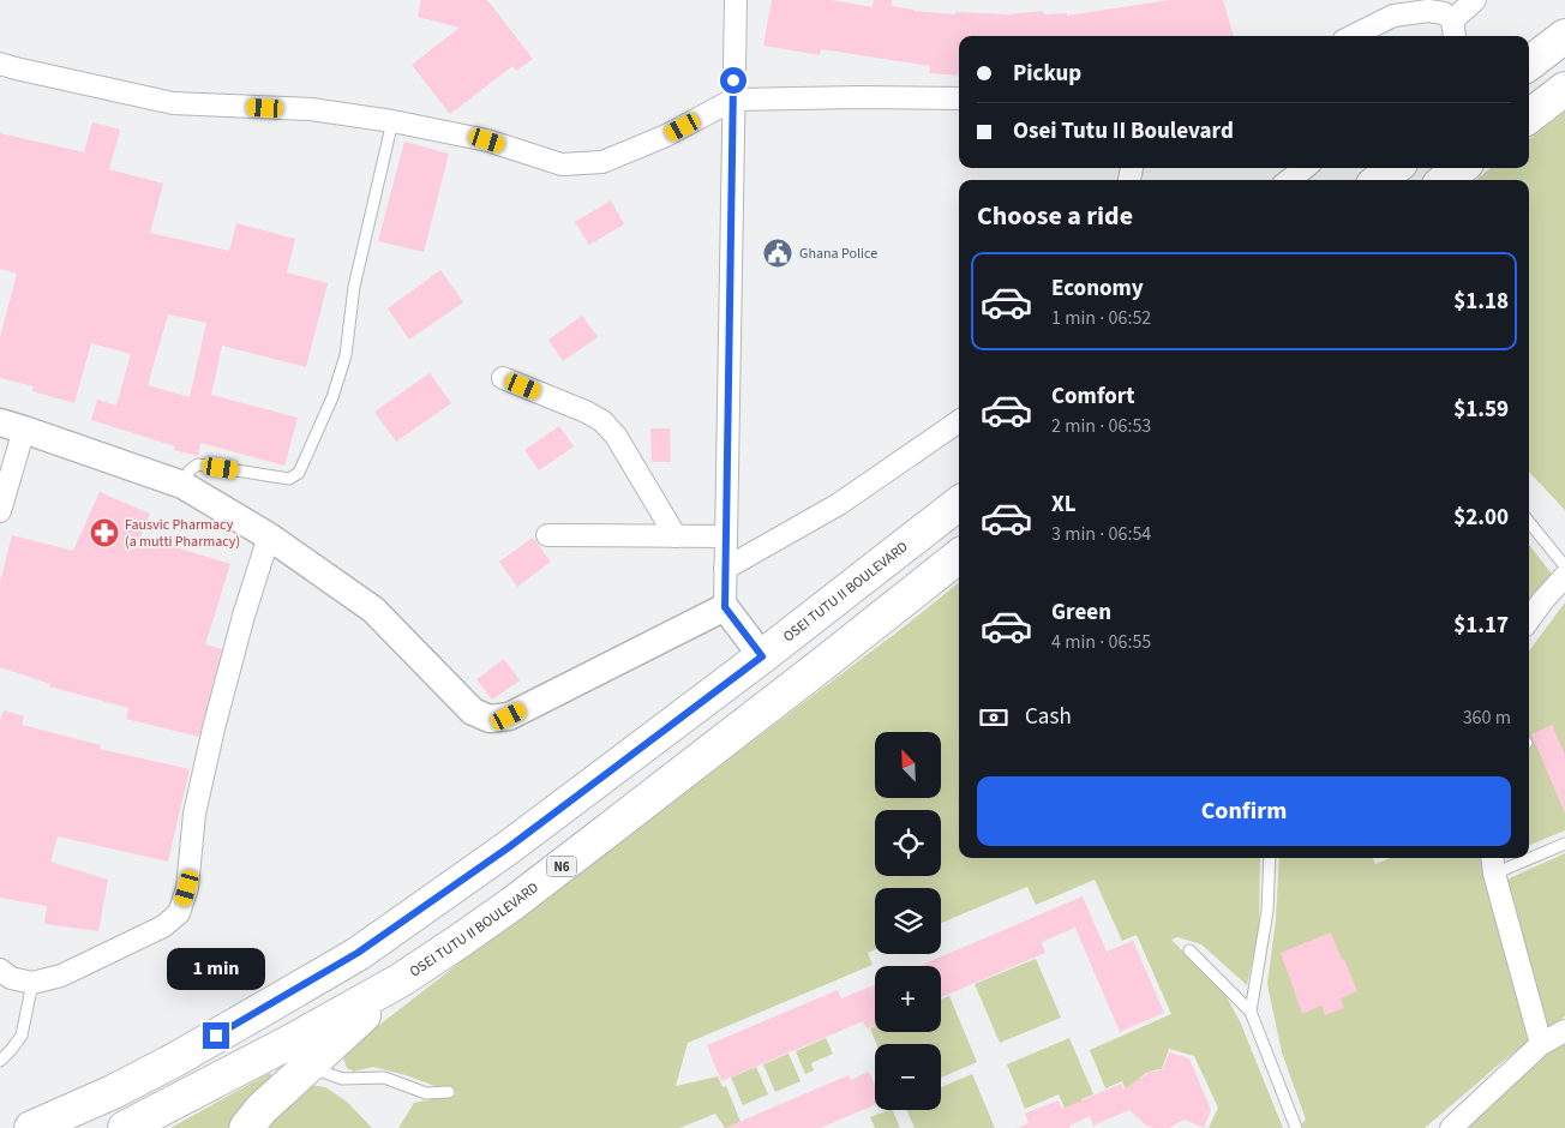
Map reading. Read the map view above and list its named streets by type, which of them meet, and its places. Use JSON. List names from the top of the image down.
{
  "streets": {
    "highway": ["OSEI TUTU II BOULEVARD", "N6"]
  },
  "places": {
    "public building": ["Ghana Police"],
    "pharmacy": ["Fausvic Pharmacy (a mutti Pharmacy)"]
  },
  "north": "top left",
  "page": {
    "banner": ["Pickup", "Osei Tutu II Boulevard"],
    "heading": "Choose a ride",
    "list": [
      {
        "name": "Economy",
        "note": "1 min · 06:52",
        "value": "$1.18"
      },
      {
        "name": "Comfort",
        "note": "2 min · 06:53",
        "value": "$1.59"
      },
      {
        "name": "XL",
        "note": "3 min · 06:54",
        "value": "$2.00"
      },
      {
        "name": "Green",
        "note": "4 min · 06:55",
        "value": "$1.17"
      }
    ],
    "pay": ["Cash", "360 m"],
    "map_buttons": ["+", "−"],
    "buttons": "Confirm",
    "bubble": "1 min"
  }
}
